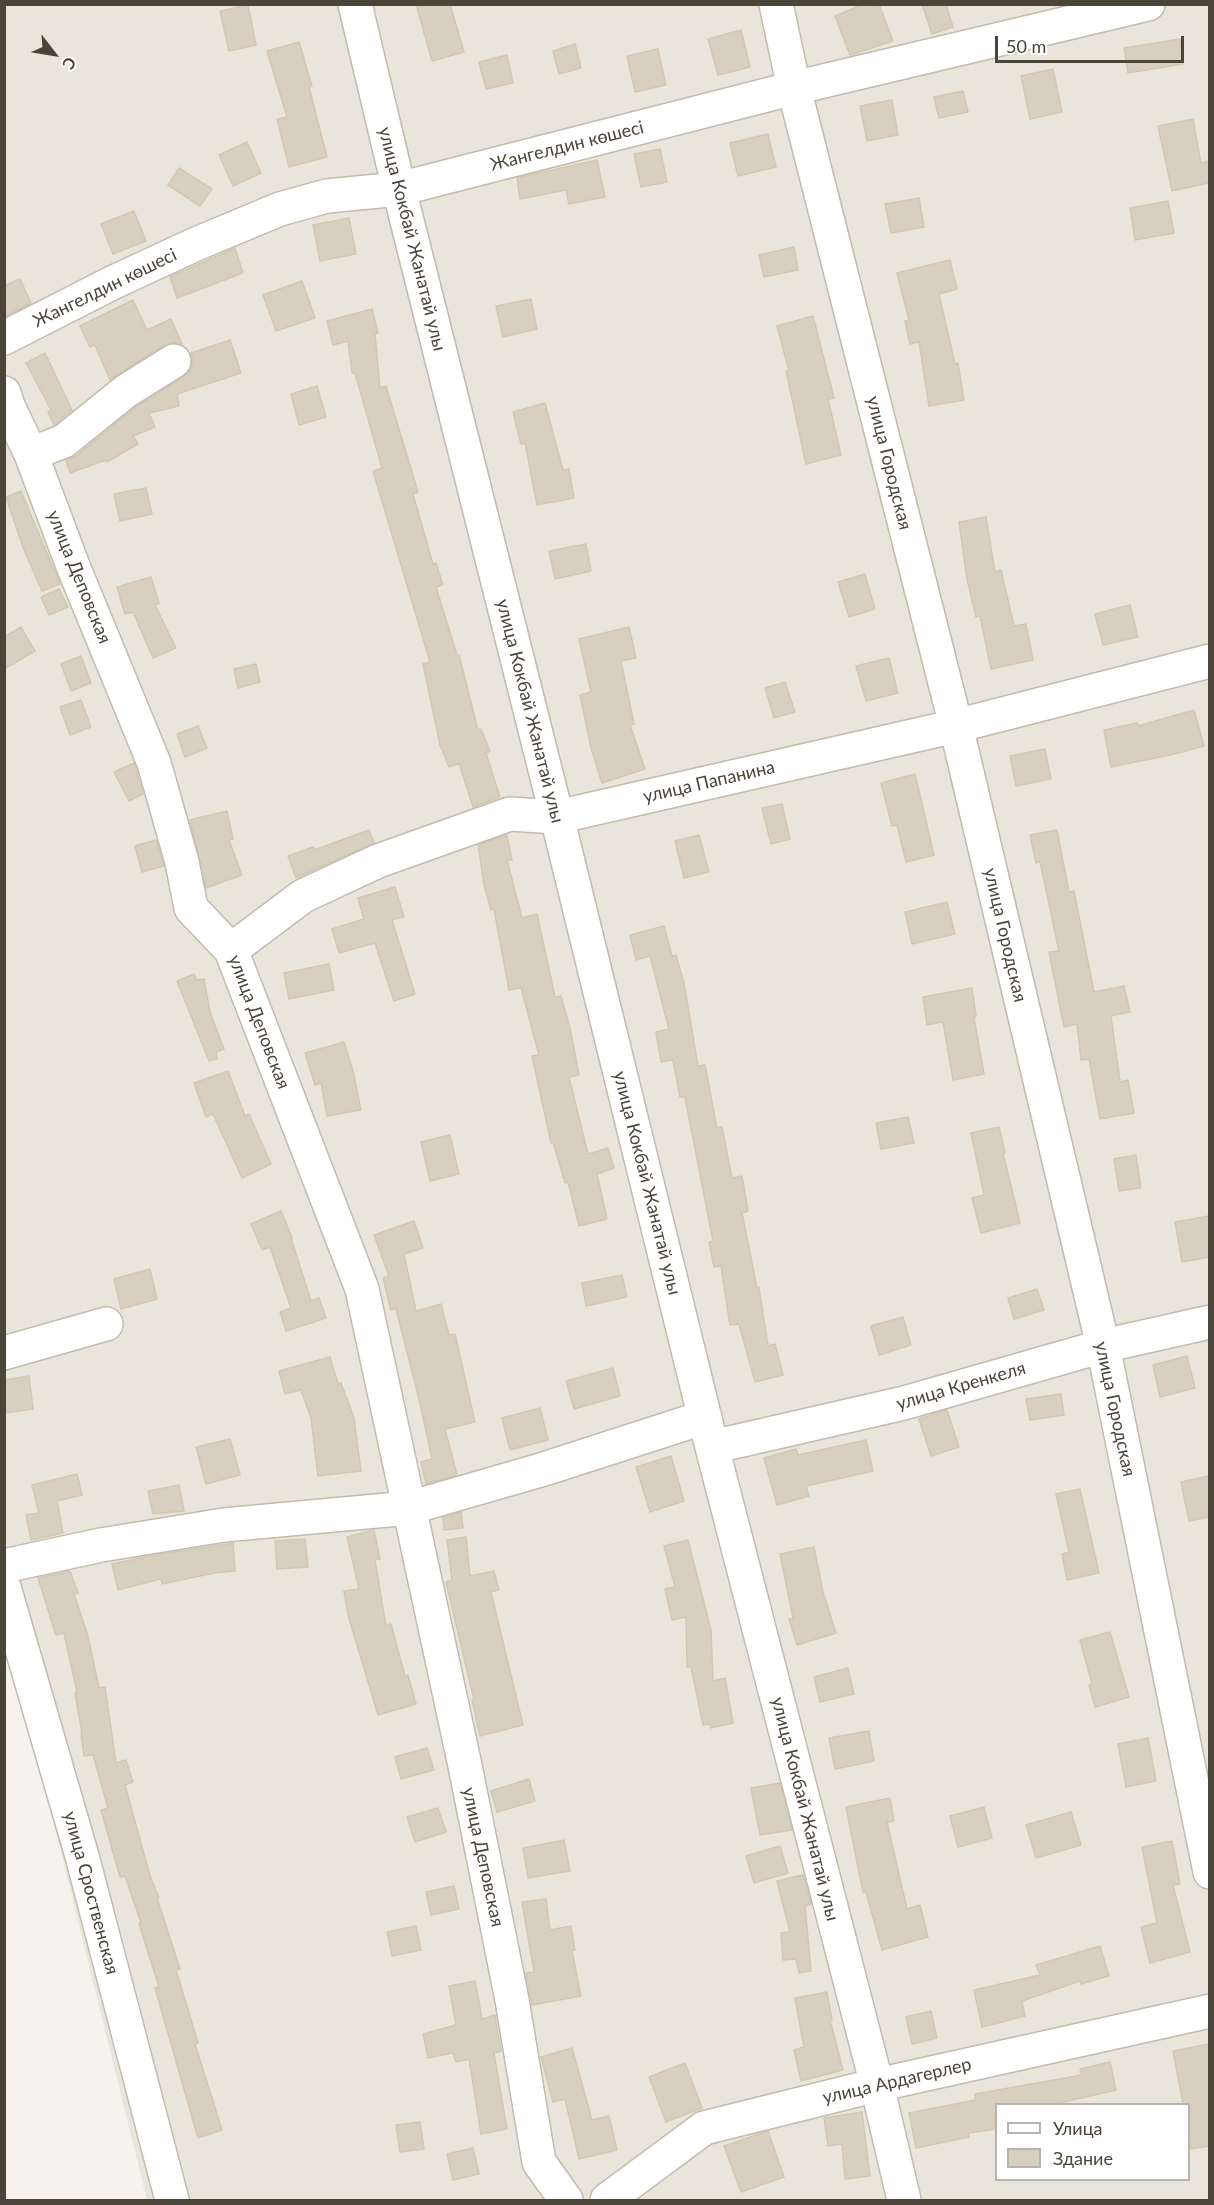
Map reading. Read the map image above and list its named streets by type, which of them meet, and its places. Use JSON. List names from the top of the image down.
{
  "streets": {
    "street": [
      "Жангелдин көшесі",
      "улица Кокбай Жанатай улы",
      "улица Городская",
      "улица Деповская",
      "улица Папанина",
      "улица Кренкеля",
      "улица Сроственская",
      "улица Ардагерлер"
    ]
  },
  "crossings": [
    ["Жангелдин көшесі", "улица Кокбай Жанатай улы"],
    ["Жангелдин көшесі", "улица Городская"],
    ["улица Кокбай Жанатай улы", "улица Папанина"],
    ["улица Кокбай Жанатай улы", "улица Кренкеля"],
    ["улица Кокбай Жанатай улы", "улица Ардагерлер"],
    ["улица Городская", "улица Папанина"],
    ["улица Городская", "улица Кренкеля"],
    ["улица Деповская", "улица Папанина"]
  ],
  "legend": ["Улица", "Здание"],
  "scale_bar": "50 m",
  "north": "bottom right"
}
